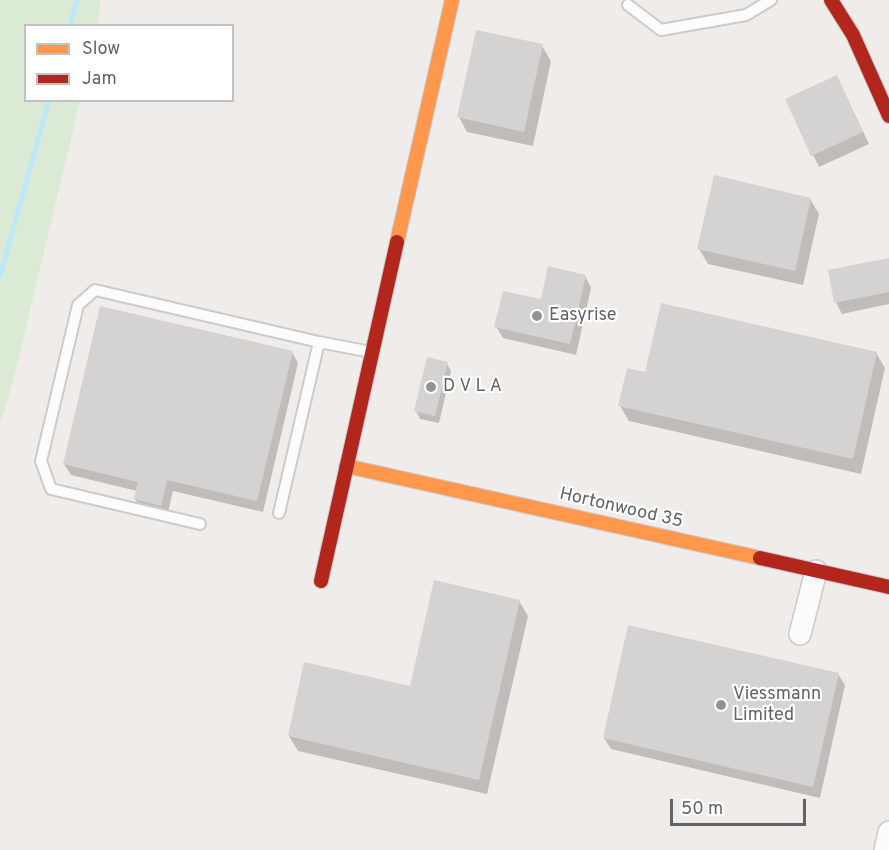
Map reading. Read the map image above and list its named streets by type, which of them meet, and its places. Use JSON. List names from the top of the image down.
{
  "streets": {
    "street": ["Hortonwood 35"]
  },
  "places": ["Easyrise", "D V L A", "Viessmann Limited"],
  "legend": ["Slow", "Jam"],
  "scale_bar": "50 m"
}
